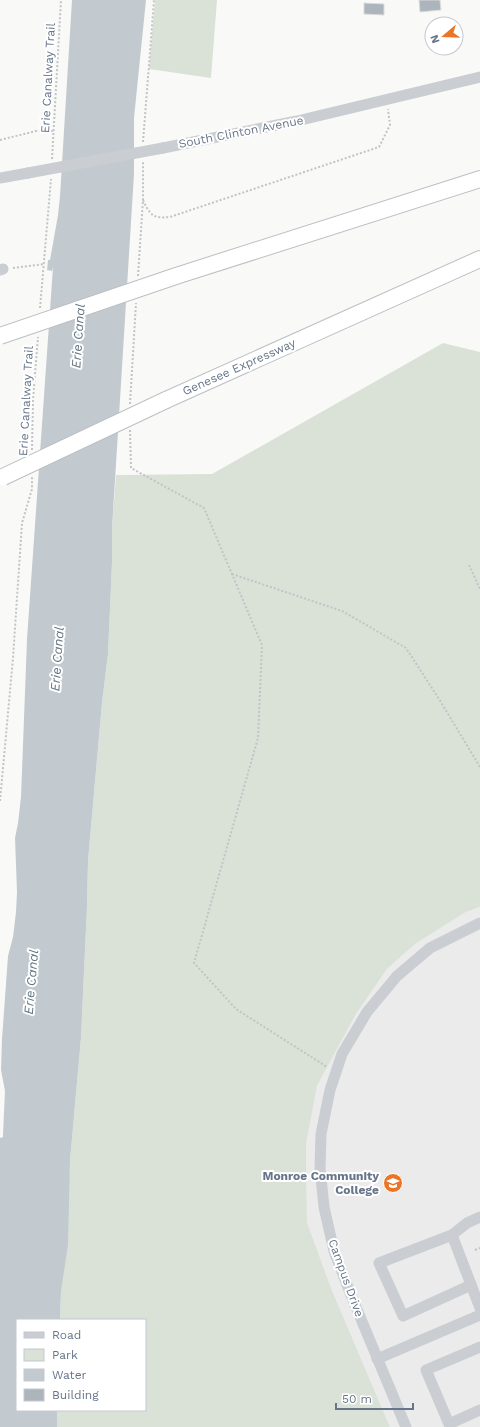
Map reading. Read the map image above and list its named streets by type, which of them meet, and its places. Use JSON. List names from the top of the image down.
{
  "streets": {
    "highway": ["Genesee Expressway"],
    "street": ["South Clinton Avenue", "Campus Drive"],
    "path": ["Erie Canalway Trail"]
  },
  "water": ["Erie Canal"],
  "places": {
    "school or university": ["Monroe Community College"]
  },
  "legend": [
    "Road",
    "Park",
    "Water",
    "Building"
  ],
  "scale_bar": "50 m",
  "north": "left"
}
